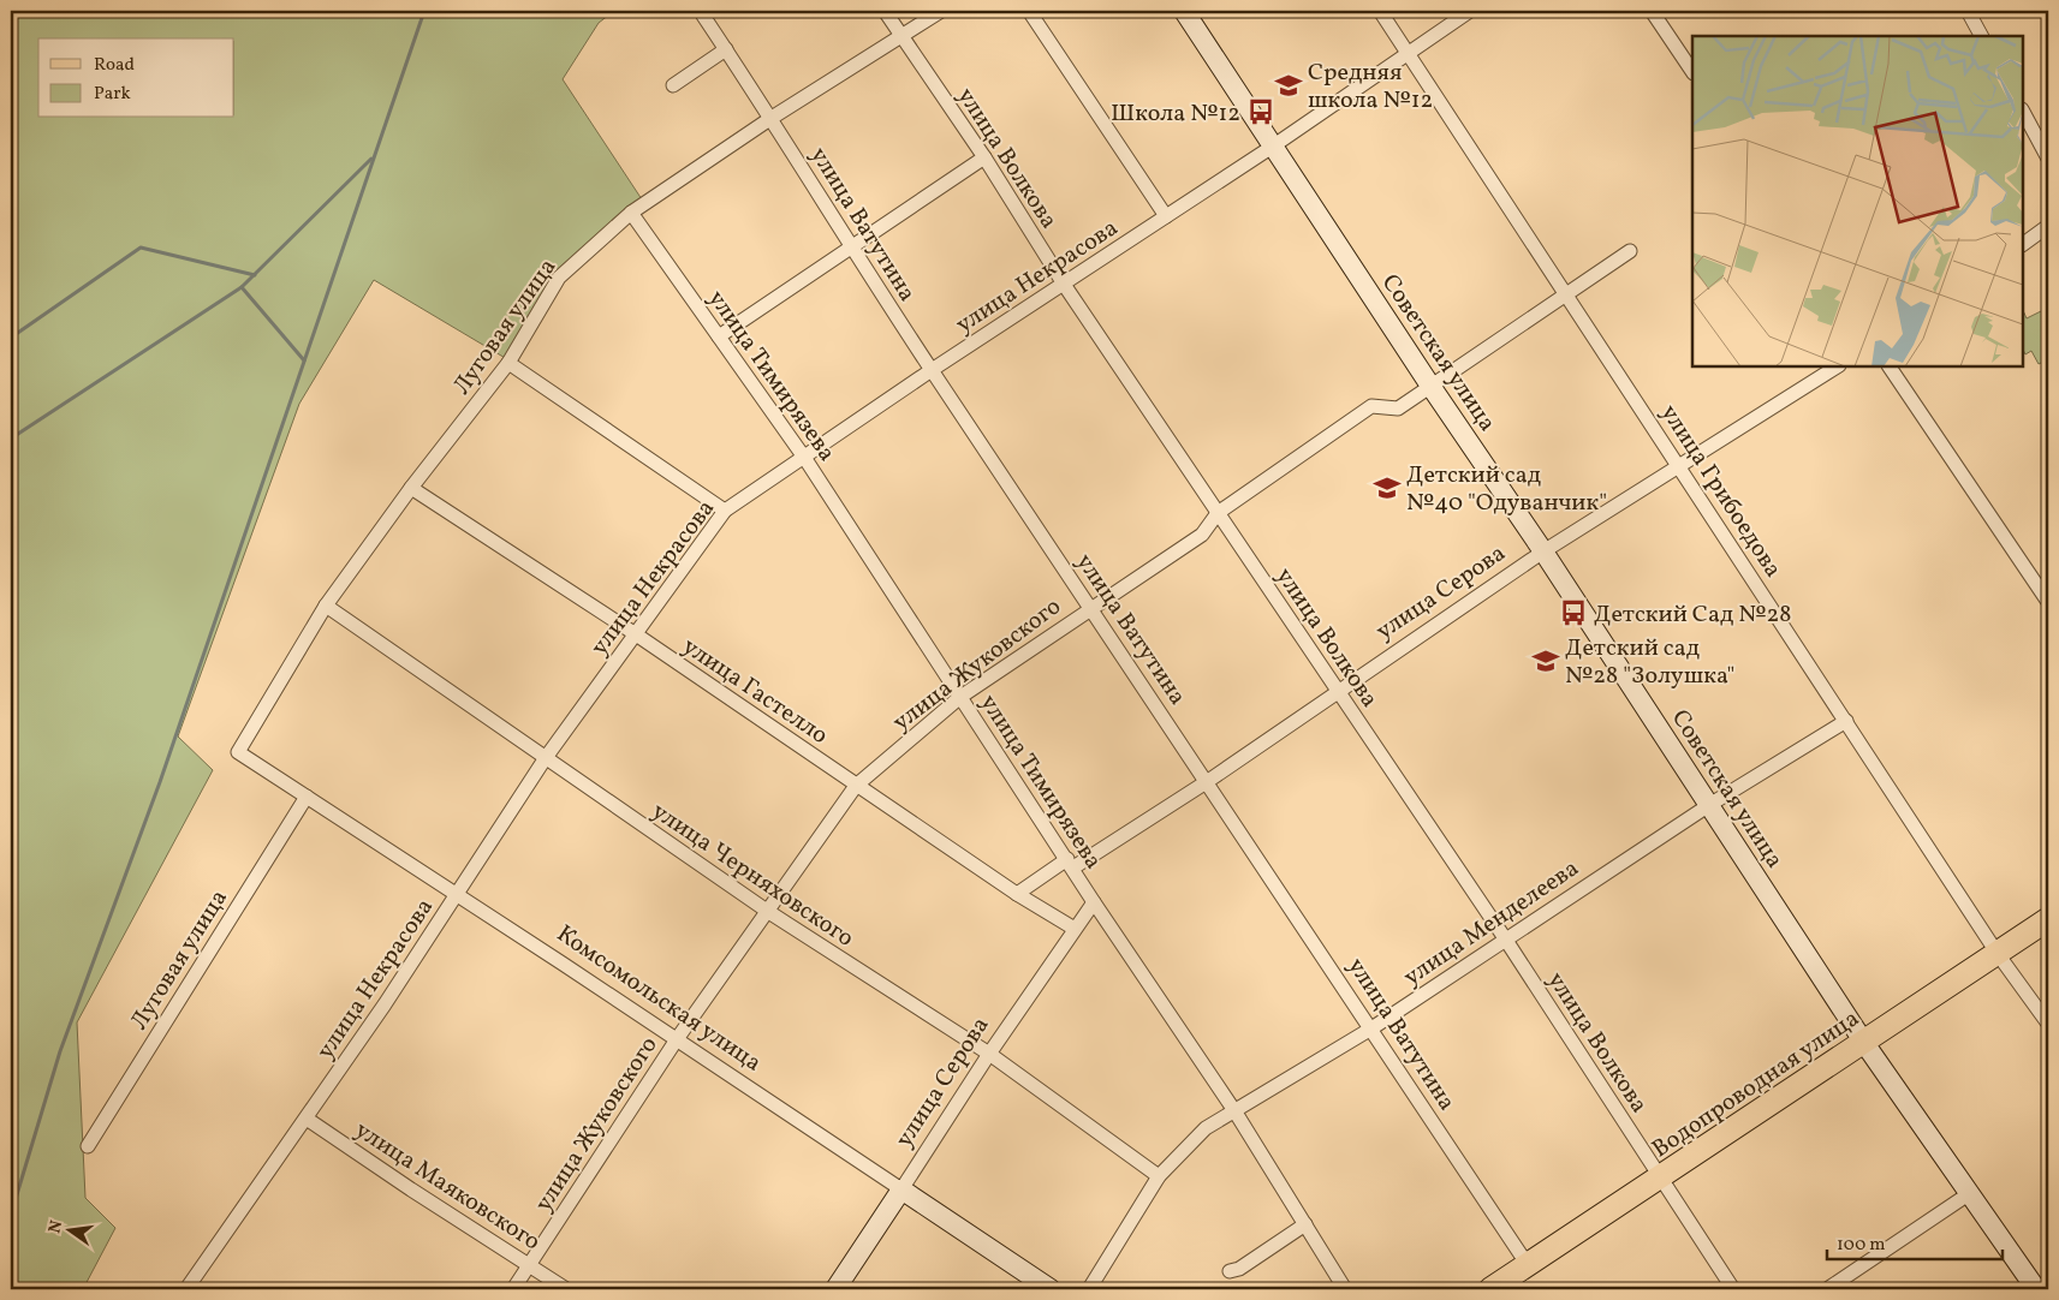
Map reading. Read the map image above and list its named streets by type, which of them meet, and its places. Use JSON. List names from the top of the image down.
{
  "streets": {
    "main road": ["Водопроводная улица"],
    "street": [
      "улица Волкова",
      "улица Ватутина",
      "улица Некрасова",
      "Луговая улица",
      "Советская улица",
      "улица Тимирязева",
      "улица Грибоедова",
      "улица Серова",
      "улица Жуковского",
      "улица Гастелло",
      "улица Черняховского",
      "улица Менделеева",
      "Комсомольская улица",
      "улица Маяковского"
    ]
  },
  "crossings": [
    ["улица Волкова", "улица Некрасова"],
    ["улица Волкова", "Луговая улица"],
    ["улица Волкова", "улица Серова"],
    ["улица Волкова", "улица Жуковского"],
    ["улица Волкова", "улица Менделеева"],
    ["улица Волкова", "Водопроводная улица"],
    ["улица Ватутина", "улица Некрасова"],
    ["улица Ватутина", "Луговая улица"],
    ["улица Ватутина", "улица Серова"],
    ["улица Ватутина", "улица Жуковского"],
    ["улица Ватутина", "улица Менделеева"],
    ["улица Ватутина", "Водопроводная улица"],
    ["улица Некрасова", "Советская улица"],
    ["улица Некрасова", "улица Тимирязева"],
    ["улица Некрасова", "улица Грибоедова"],
    ["улица Некрасова", "улица Гастелло"],
    ["улица Некрасова", "улица Черняховского"],
    ["улица Некрасова", "Комсомольская улица"],
    ["улица Некрасова", "улица Маяковского"],
    ["Луговая улица", "улица Тимирязева"],
    ["Луговая улица", "улица Гастелло"],
    ["Луговая улица", "улица Черняховского"],
    ["Луговая улица", "Комсомольская улица"],
    ["Советская улица", "улица Серова"],
    ["Советская улица", "улица Жуковского"],
    ["Советская улица", "улица Менделеева"],
    ["Советская улица", "Водопроводная улица"],
    ["улица Тимирязева", "улица Серова"],
    ["улица Тимирязева", "улица Жуковского"],
    ["улица Тимирязева", "улица Менделеева"],
    ["улица Грибоедова", "улица Серова"],
    ["улица Грибоедова", "улица Жуковского"],
    ["улица Грибоедова", "улица Менделеева"],
    ["улица Грибоедова", "Водопроводная улица"],
    ["улица Серова", "улица Гастелло"],
    ["улица Серова", "улица Черняховского"],
    ["улица Серова", "Комсомольская улица"],
    ["улица Жуковского", "улица Гастелло"],
    ["улица Жуковского", "улица Черняховского"],
    ["улица Жуковского", "Комсомольская улица"],
    ["улица Жуковского", "улица Маяковского"],
    ["улица Черняховского", "улица Менделеева"]
  ],
  "places": {
    "school or university": ["Средняя школа №12", "Детский сад №40 \"Одуванчик\"", "Детский сад №28 \"Золушка\""],
    "bus stop": ["Школа №12", "Детский Сад №28"]
  },
  "legend": ["Road", "Park"],
  "scale_bar": "100 m",
  "north": "left"
}
